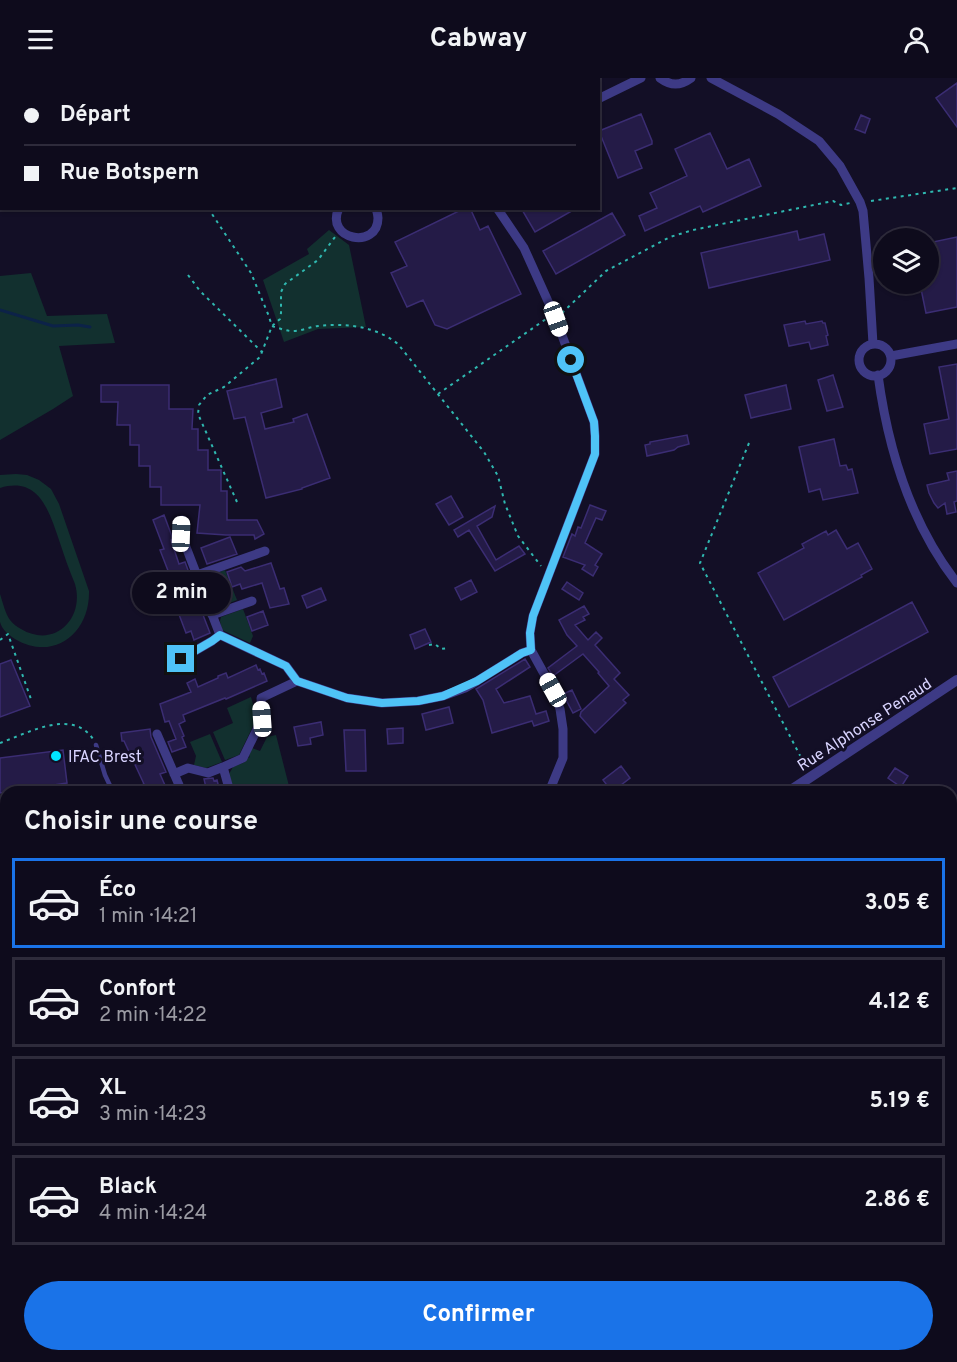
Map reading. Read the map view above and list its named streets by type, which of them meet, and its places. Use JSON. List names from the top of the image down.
{
  "streets": {
    "street": ["Rue Alphonse Penaud"]
  },
  "places": ["IFAC Brest"],
  "page": {
    "header": "Cabway",
    "banner": ["Départ", "Rue Botspern"],
    "bubble": "2 min",
    "heading": "Choisir une course",
    "list": [
      {
        "name": "Éco",
        "note": "1 min · 14:21",
        "value": "3.05 €"
      },
      {
        "name": "Confort",
        "note": "2 min · 14:22",
        "value": "4.12 €"
      },
      {
        "name": "XL",
        "note": "3 min · 14:23",
        "value": "5.19 €"
      },
      {
        "name": "Black",
        "note": "4 min · 14:24",
        "value": "2.86 €"
      }
    ],
    "buttons": "Confirmer"
  }
}
